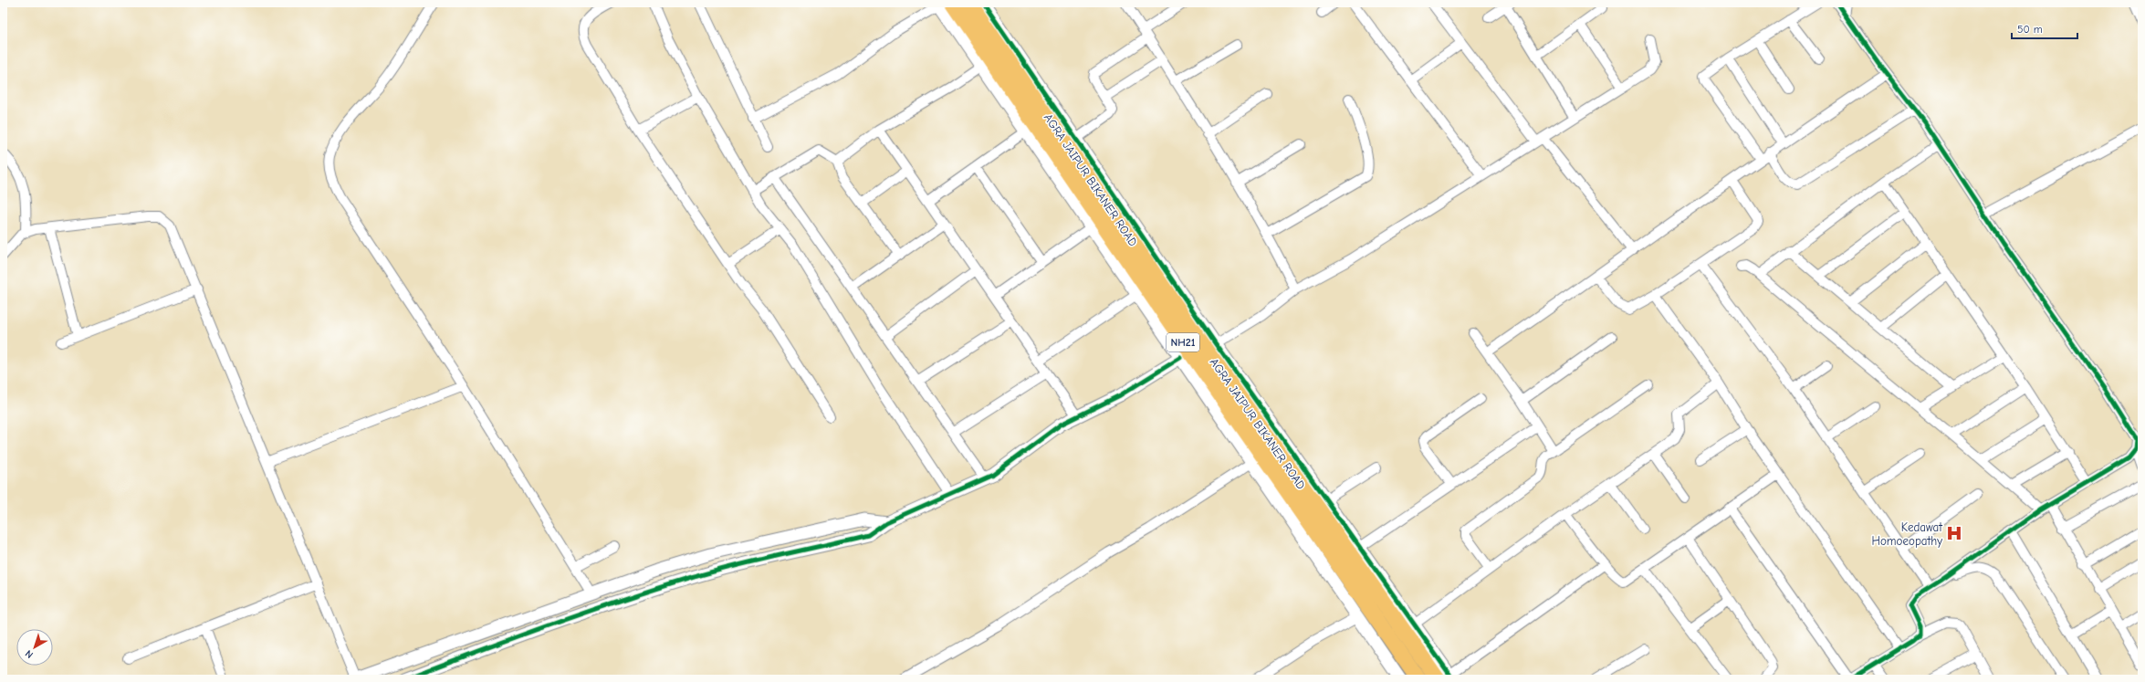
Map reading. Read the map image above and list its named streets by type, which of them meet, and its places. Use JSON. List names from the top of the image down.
{
  "streets": {
    "highway": ["AGRA JAIPUR BIKANER ROAD", "NH21"]
  },
  "places": {
    "hospital": ["Kedawat Homoeopathy"]
  },
  "scale_bar": "50 m",
  "north": "bottom left"
}
